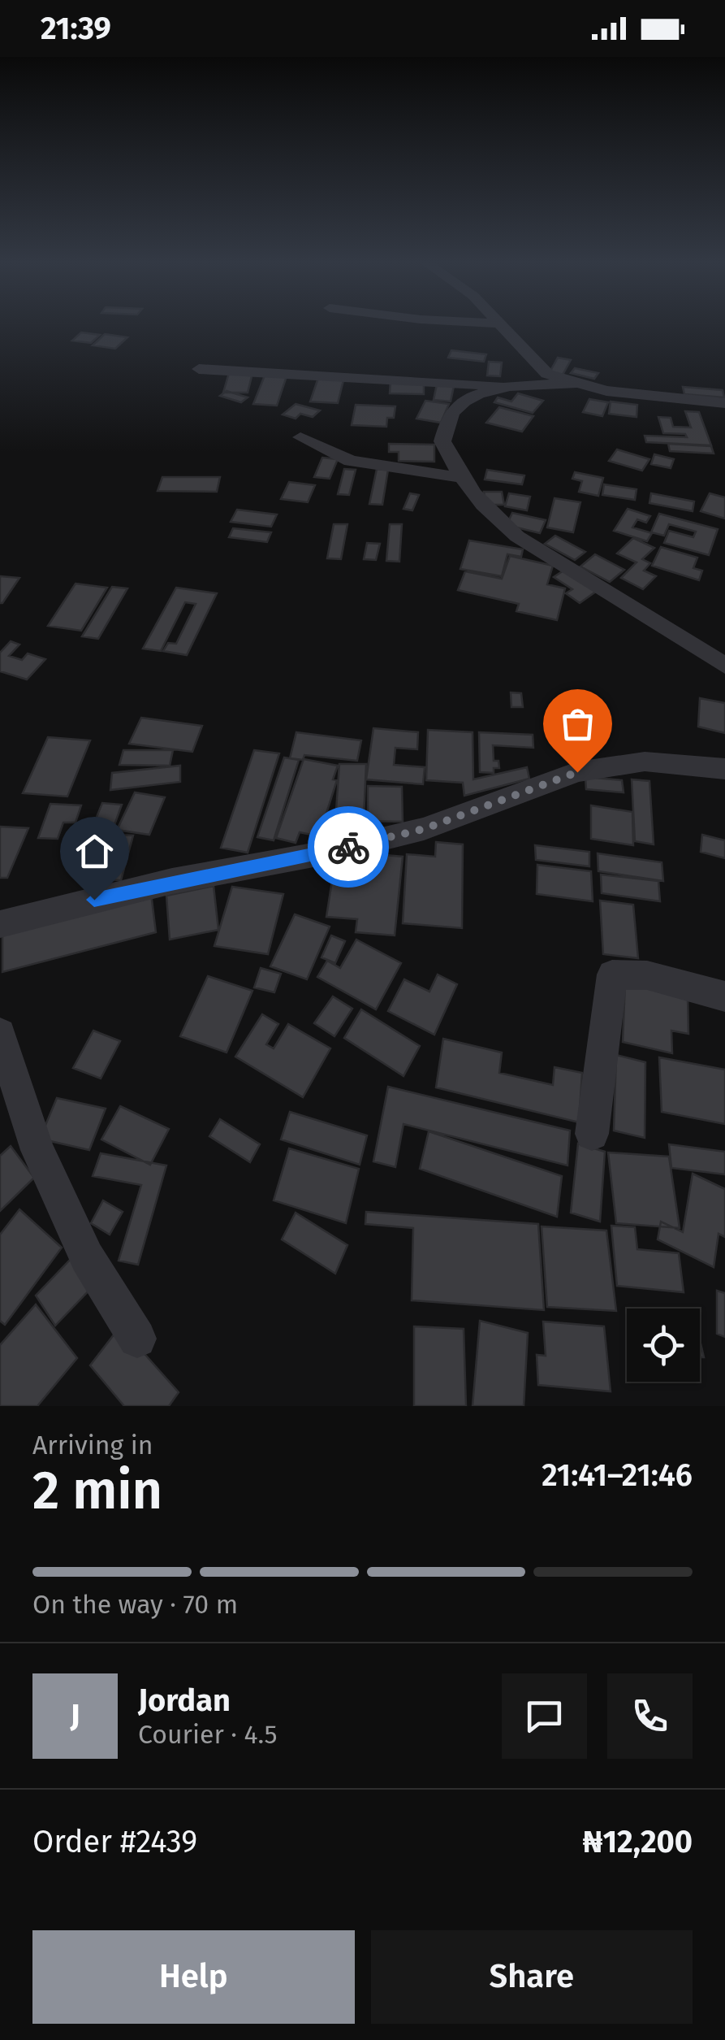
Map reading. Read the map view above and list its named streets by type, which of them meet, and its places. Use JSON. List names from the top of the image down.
{
  "page": {
    "status": "21:39",
    "heading": ["2 min", "Arriving in", "21:41–21:46"],
    "panel": [
      "Jordan",
      "Courier · 4.5",
      "Order #2439",
      "₦12,200"
    ],
    "bar": "On the way · 70 m",
    "round": "J",
    "buttons": ["Help", "Share"]
  }
}
